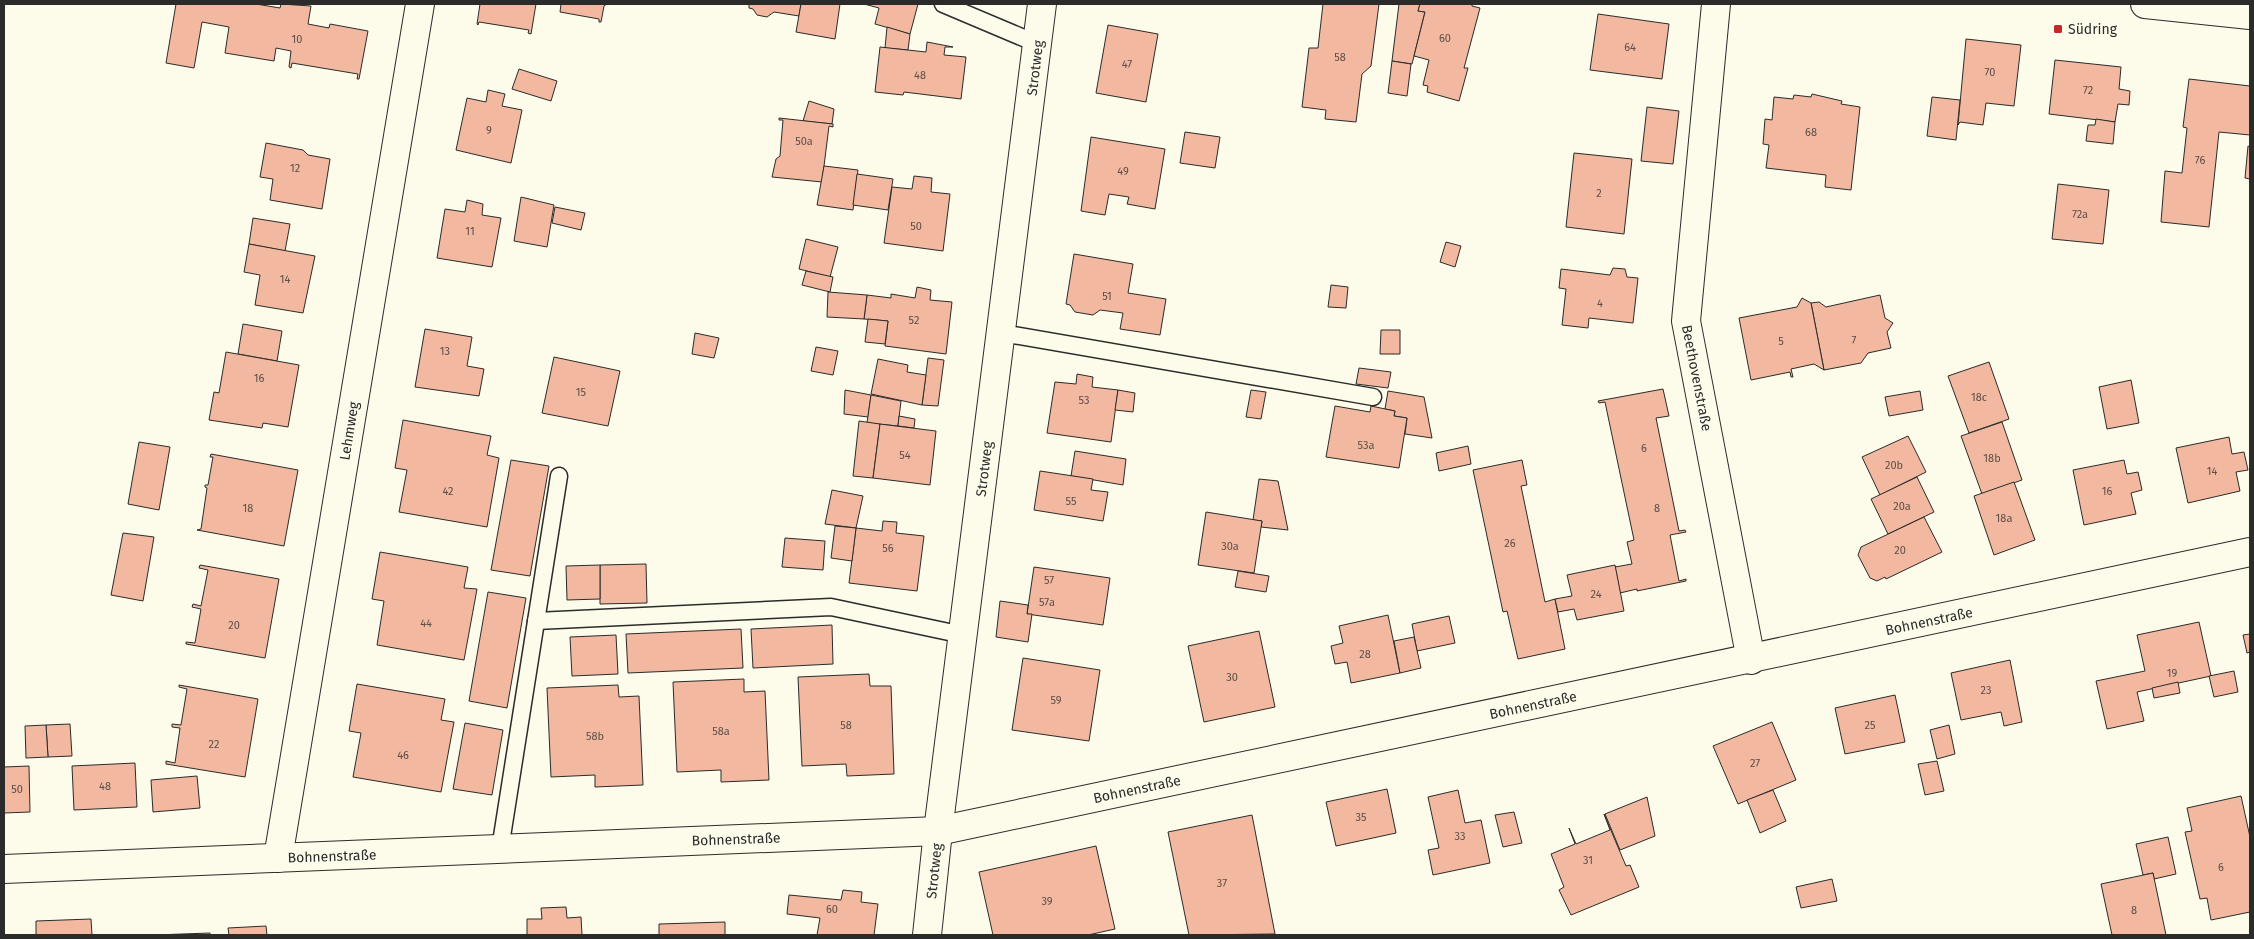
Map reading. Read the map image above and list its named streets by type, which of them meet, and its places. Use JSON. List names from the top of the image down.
{
  "streets": {
    "street": [
      "Strotweg",
      "Beethovenstraße",
      "Lehmweg",
      "Bohnenstraße"
    ]
  },
  "crossings": [
    ["Strotweg", "Bohnenstraße"],
    ["Beethovenstraße", "Bohnenstraße"],
    ["Lehmweg", "Bohnenstraße"]
  ],
  "places": {
    "transit": ["Südring"]
  },
  "house_numbers": [
    "60",
    "10",
    "64",
    "58",
    "47",
    "70",
    "48",
    "72",
    "9",
    "68",
    "50a",
    "76",
    "12",
    "49",
    "2",
    "72a",
    "50",
    "11",
    "14",
    "51",
    "4",
    "52",
    "7",
    "5",
    "13",
    "16",
    "15",
    "18c",
    "53",
    "53a",
    "6",
    "54",
    "18b",
    "20b",
    "14",
    "42",
    "16",
    "55",
    "20a",
    "18",
    "8",
    "18a",
    "26",
    "30a",
    "56",
    "20",
    "57",
    "24",
    "57a",
    "44",
    "20",
    "28",
    "19",
    "30",
    "23",
    "59",
    "58",
    "25",
    "58a",
    "58b",
    "22",
    "46",
    "27",
    "48",
    "50",
    "35",
    "33",
    "31",
    "6",
    "37",
    "39",
    "60",
    "8"
  ]
}
